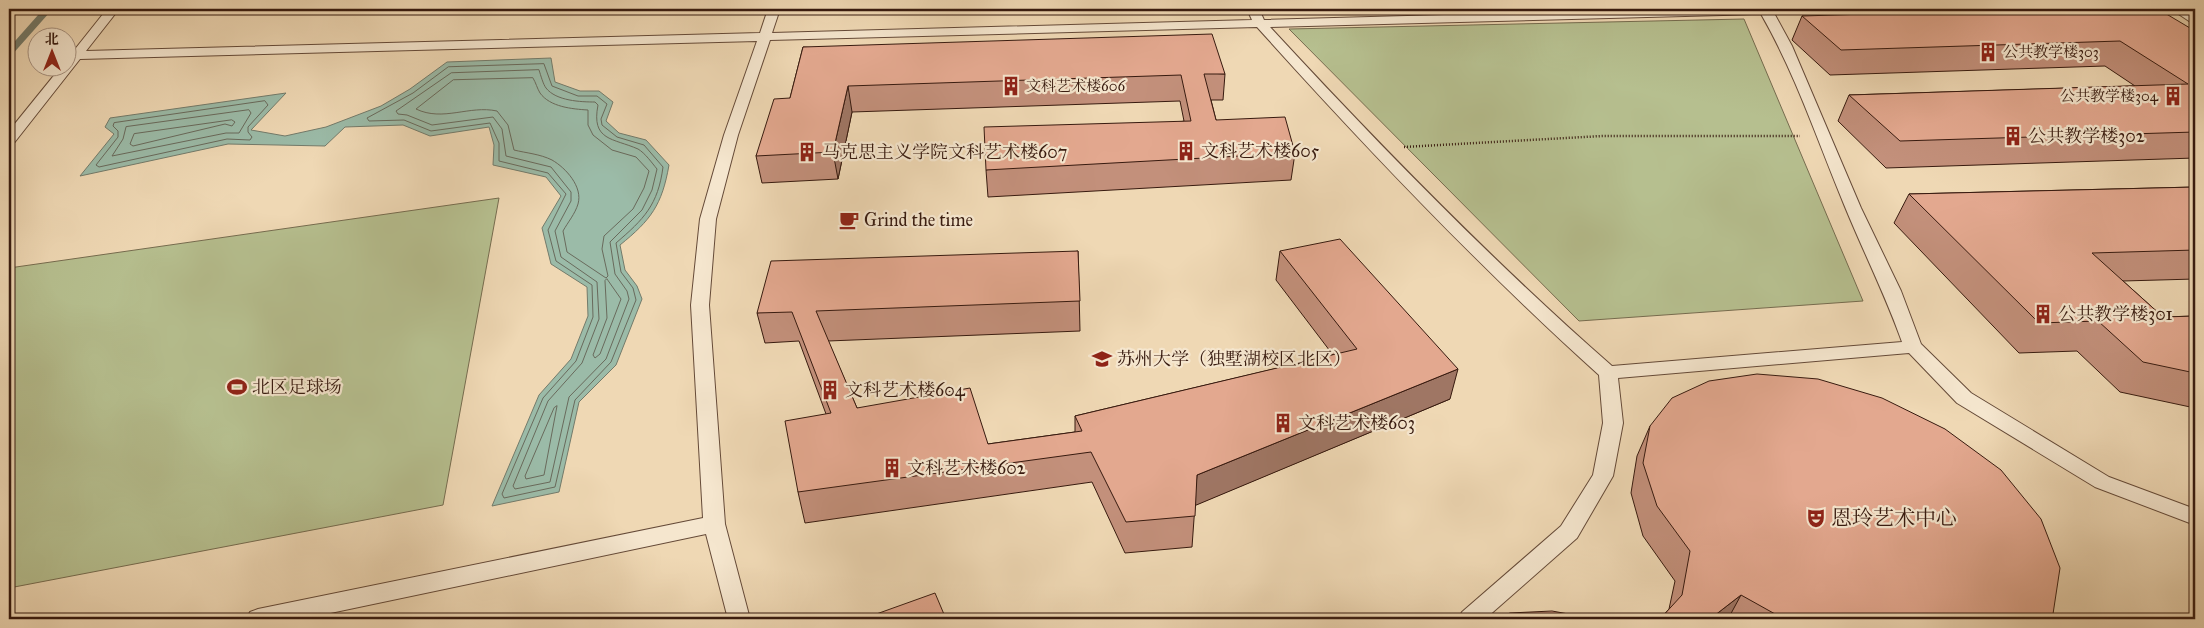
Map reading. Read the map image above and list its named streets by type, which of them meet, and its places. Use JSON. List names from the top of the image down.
{
  "places": {
    "building": [
      "公共教学楼303",
      "文科艺术楼606",
      "公共教学楼304",
      "公共教学楼302",
      "文科艺术楼605",
      "马克思主义学院文科艺术楼607",
      "公共教学楼301",
      "文科艺术楼604",
      "文科艺术楼603",
      "文科艺术楼602"
    ],
    "cafe": ["Grind the time"],
    "school or university": ["苏州大学（独墅湖校区北区）"],
    "sports": ["北区足球场"],
    "theatre": ["恩玲艺术中心"]
  },
  "north": "top"
}
